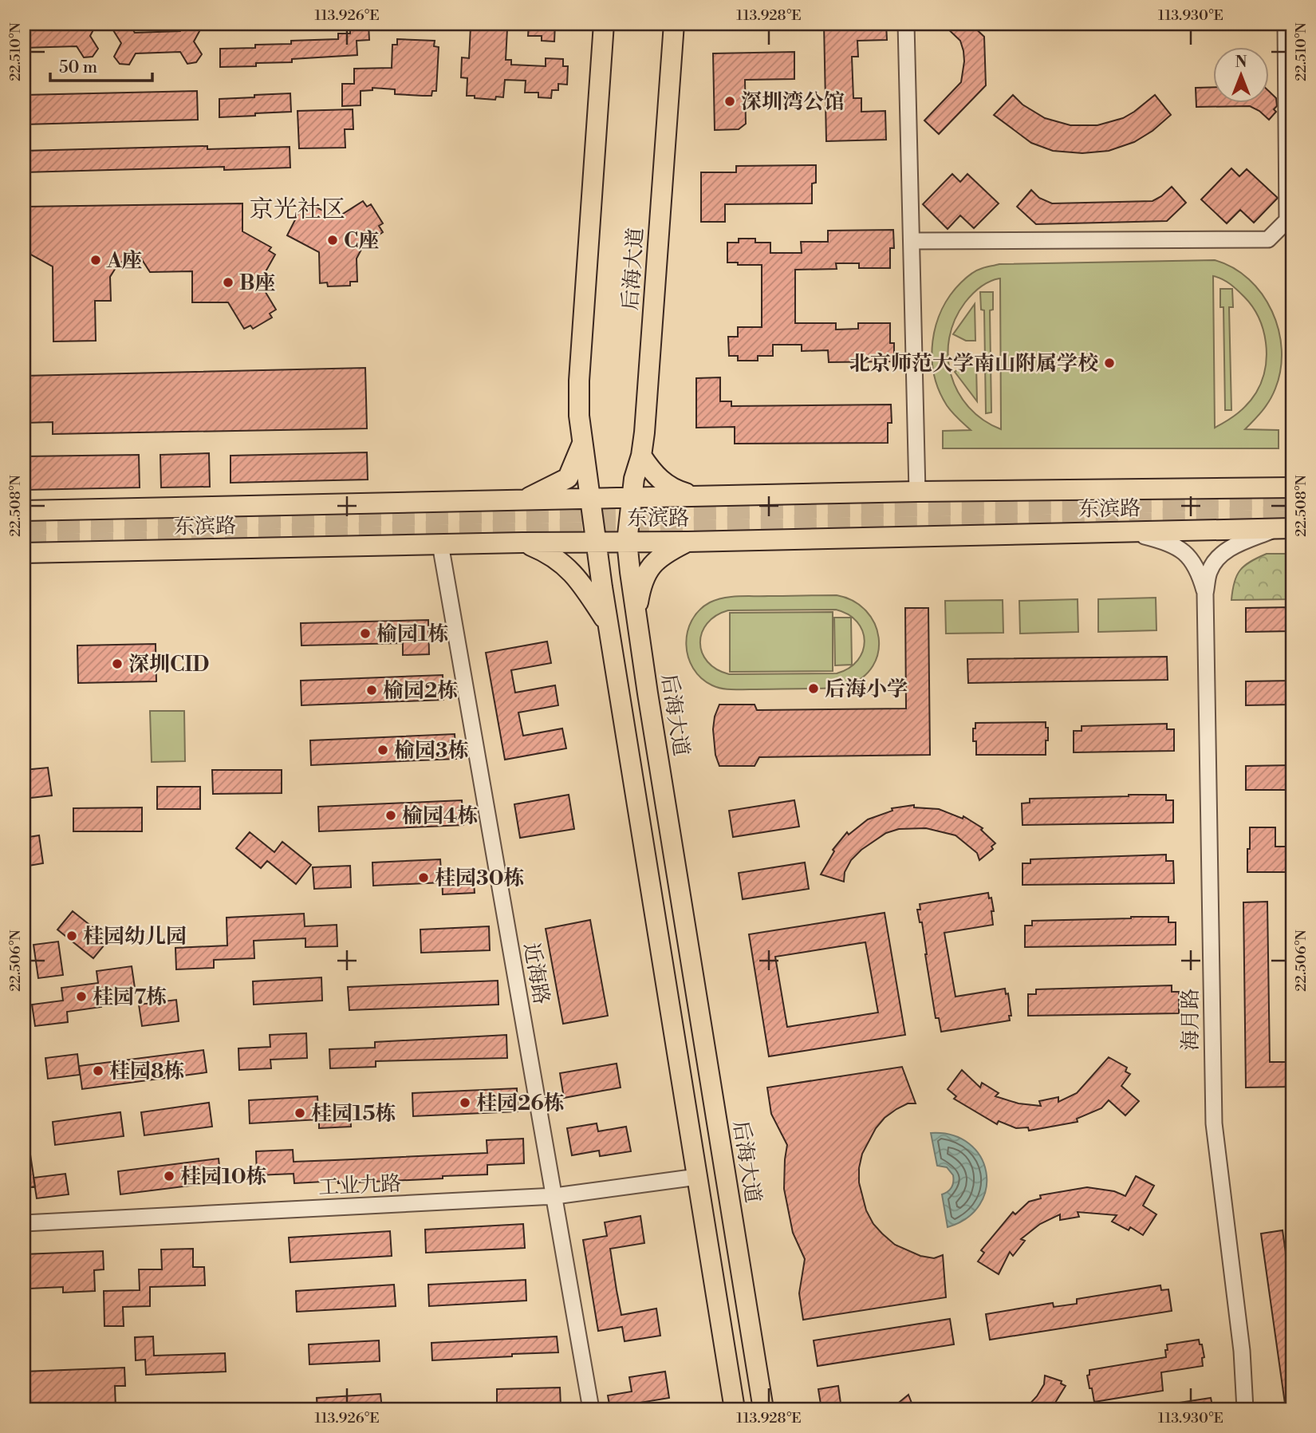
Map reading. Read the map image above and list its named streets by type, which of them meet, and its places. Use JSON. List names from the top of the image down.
{
  "streets": {
    "main road": ["后海大道", "东滨路"],
    "street": ["近海路", "海月路", "工业九路"]
  },
  "crossings": [
    ["后海大道", "东滨路"],
    ["东滨路", "近海路"],
    ["近海路", "工业九路"]
  ],
  "districts": ["京光社区"],
  "places": [
    "深圳湾公馆",
    "C座",
    "A座",
    "B座",
    "北京师范大学南山附属学校",
    "榆园1栋",
    "深圳CID",
    "后海小学",
    "榆园2栋",
    "榆园3栋",
    "榆园4栋",
    "桂园30栋",
    "桂园幼儿园",
    "桂园7栋",
    "桂园8栋",
    "桂园26栋",
    "桂园15栋",
    "桂园10栋"
  ],
  "scale_bar": "50 m",
  "north": "top",
  "coordinates": [
    "113.926°E",
    "113.928°E",
    "113.930°E",
    "22.510°N",
    "22.508°N",
    "22.506°N"
  ]
}
